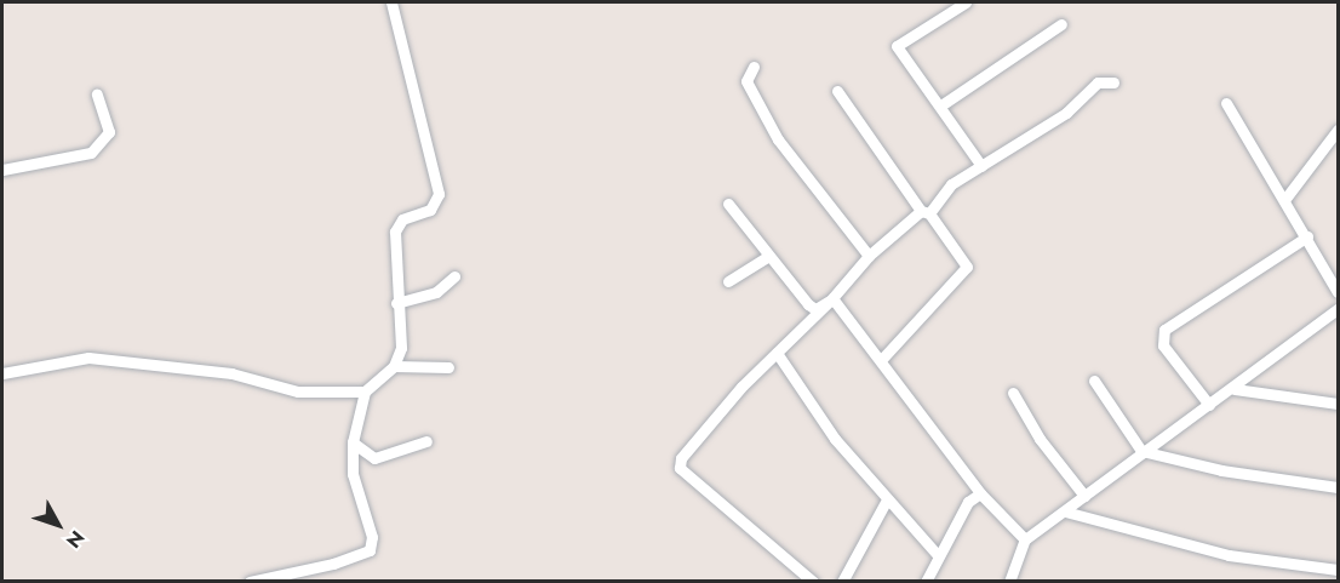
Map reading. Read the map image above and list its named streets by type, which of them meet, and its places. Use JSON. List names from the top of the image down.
{
  "north": "bottom right"
}
